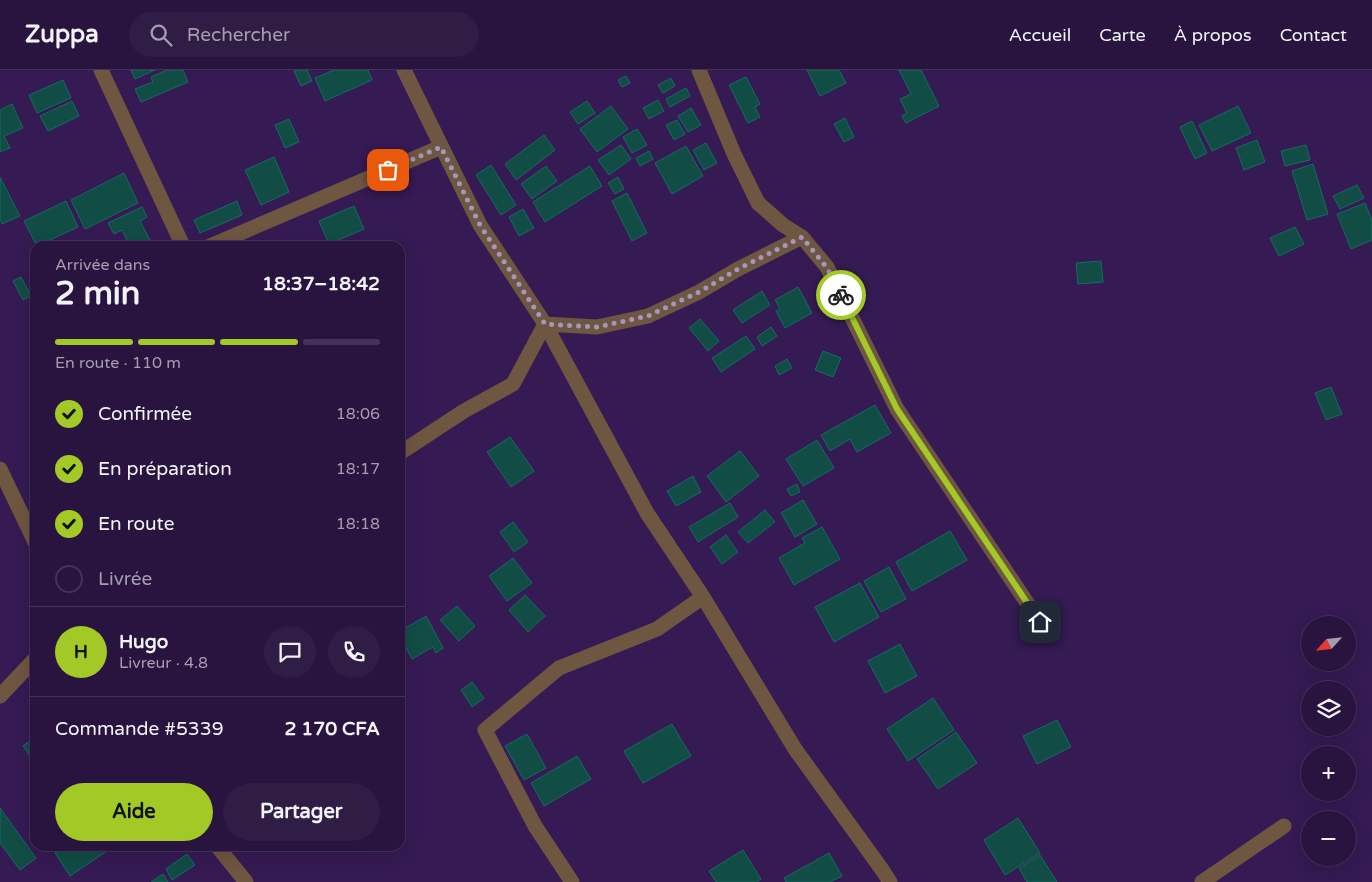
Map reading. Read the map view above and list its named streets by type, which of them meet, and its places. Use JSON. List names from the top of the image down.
{
  "north": "bottom left",
  "page": {
    "header": "Zuppa",
    "search": "Rechercher",
    "nav": [
      "Accueil",
      "Carte",
      "À propos",
      "Contact"
    ],
    "heading": ["2 min", "Arrivée dans", "18:37–18:42"],
    "panel": [
      "Hugo",
      "Livreur · 4.8",
      "Commande #5339",
      "2 170 CFA"
    ],
    "bar": "En route · 110 m",
    "list": [
      ["Confirmée", "18:06"],
      ["En préparation", "18:17"],
      ["En route", "18:18"],
      "Livrée"
    ],
    "map_buttons": ["+", "−"],
    "round": "H",
    "buttons": ["Aide", "Partager"]
  }
}
